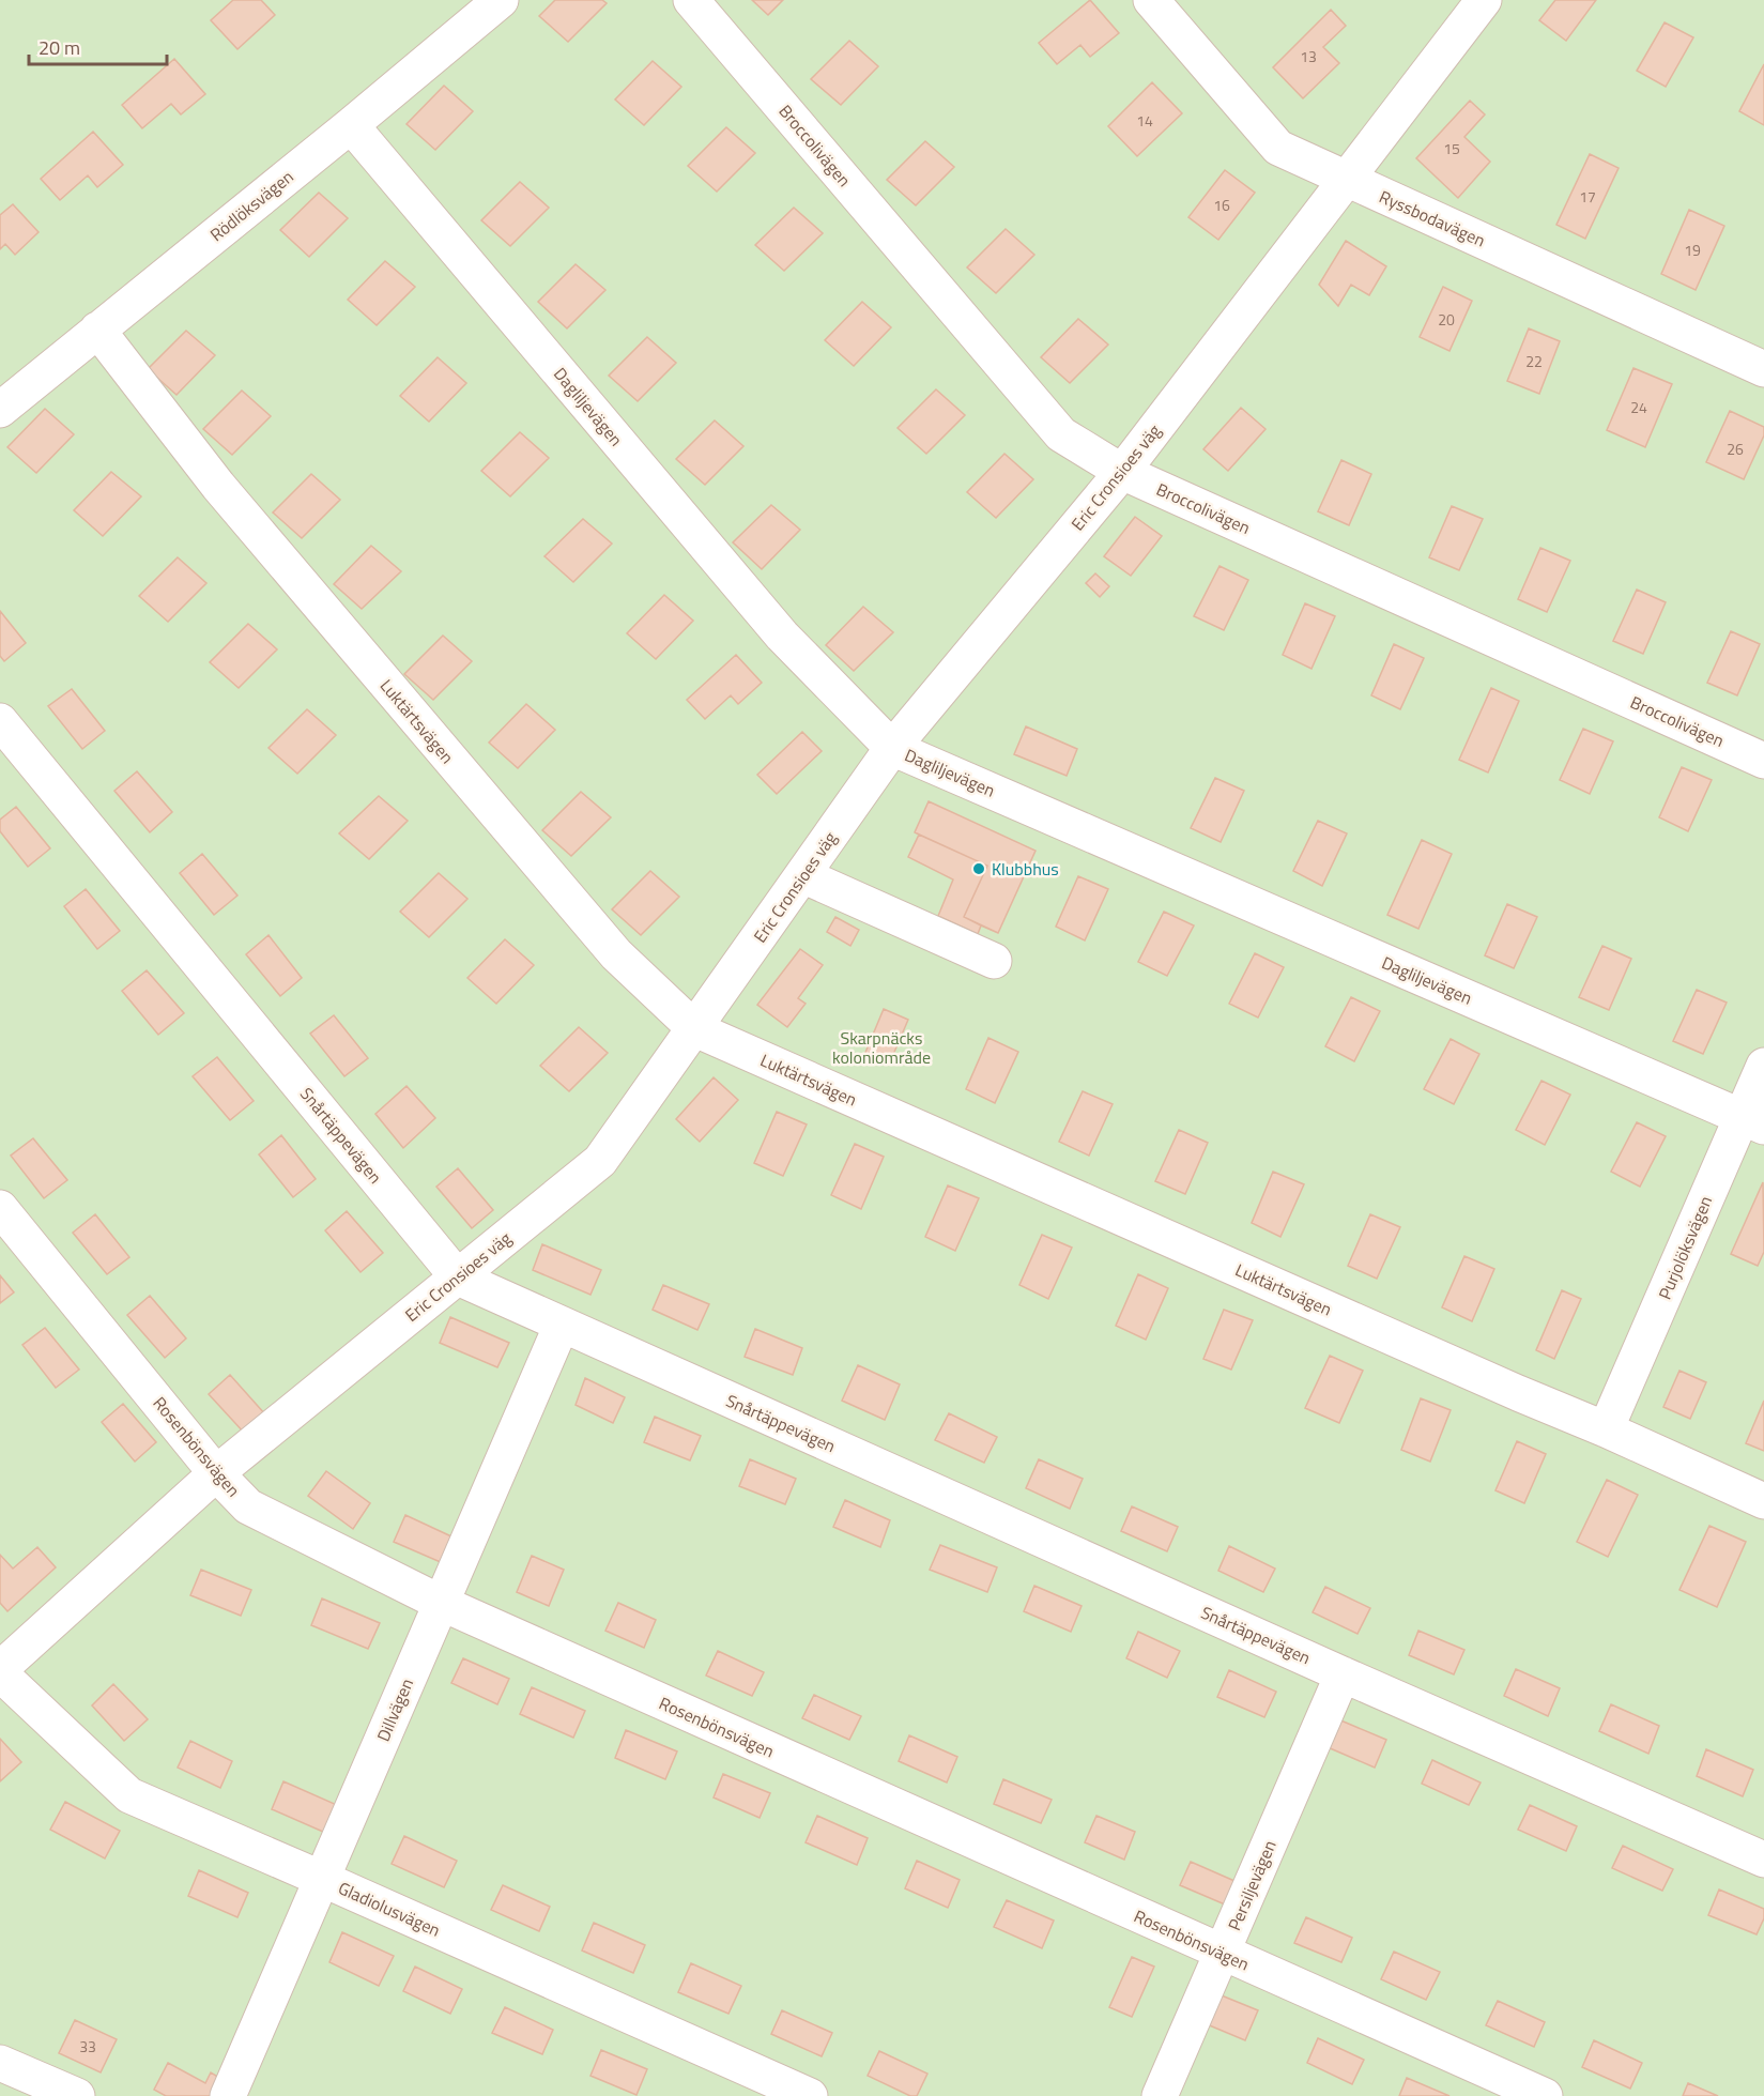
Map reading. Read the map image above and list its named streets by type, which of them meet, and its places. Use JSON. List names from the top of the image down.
{
  "streets": {
    "street": [
      "Broccolivägen",
      "Rödlöksvägen",
      "Ryssbodavägen",
      "Dagliljevägen",
      "Eric Cronsioes väg",
      "Luktärtsvägen",
      "Snårtäppevägen",
      "Purjolöksvägen",
      "Rosenbönsvägen",
      "Dillvägen",
      "Persiljevägen",
      "Gladiolusvägen"
    ]
  },
  "crossings": [
    ["Broccolivägen", "Eric Cronsioes väg"],
    ["Rödlöksvägen", "Dagliljevägen"],
    ["Rödlöksvägen", "Luktärtsvägen"],
    ["Ryssbodavägen", "Eric Cronsioes väg"],
    ["Dagliljevägen", "Eric Cronsioes väg"],
    ["Dagliljevägen", "Purjolöksvägen"],
    ["Eric Cronsioes väg", "Luktärtsvägen"],
    ["Eric Cronsioes väg", "Snårtäppevägen"],
    ["Eric Cronsioes väg", "Rosenbönsvägen"],
    ["Eric Cronsioes väg", "Gladiolusvägen"],
    ["Luktärtsvägen", "Purjolöksvägen"],
    ["Snårtäppevägen", "Dillvägen"],
    ["Snårtäppevägen", "Persiljevägen"],
    ["Rosenbönsvägen", "Dillvägen"],
    ["Rosenbönsvägen", "Persiljevägen"],
    ["Dillvägen", "Gladiolusvägen"]
  ],
  "parks": ["Skarpnäcks koloniområde"],
  "places": ["Klubbhus"],
  "house_numbers": [
    "13",
    "14",
    "15",
    "17",
    "16",
    "19",
    "20",
    "22",
    "24",
    "26",
    "33"
  ],
  "scale_bar": "20 m"
}
